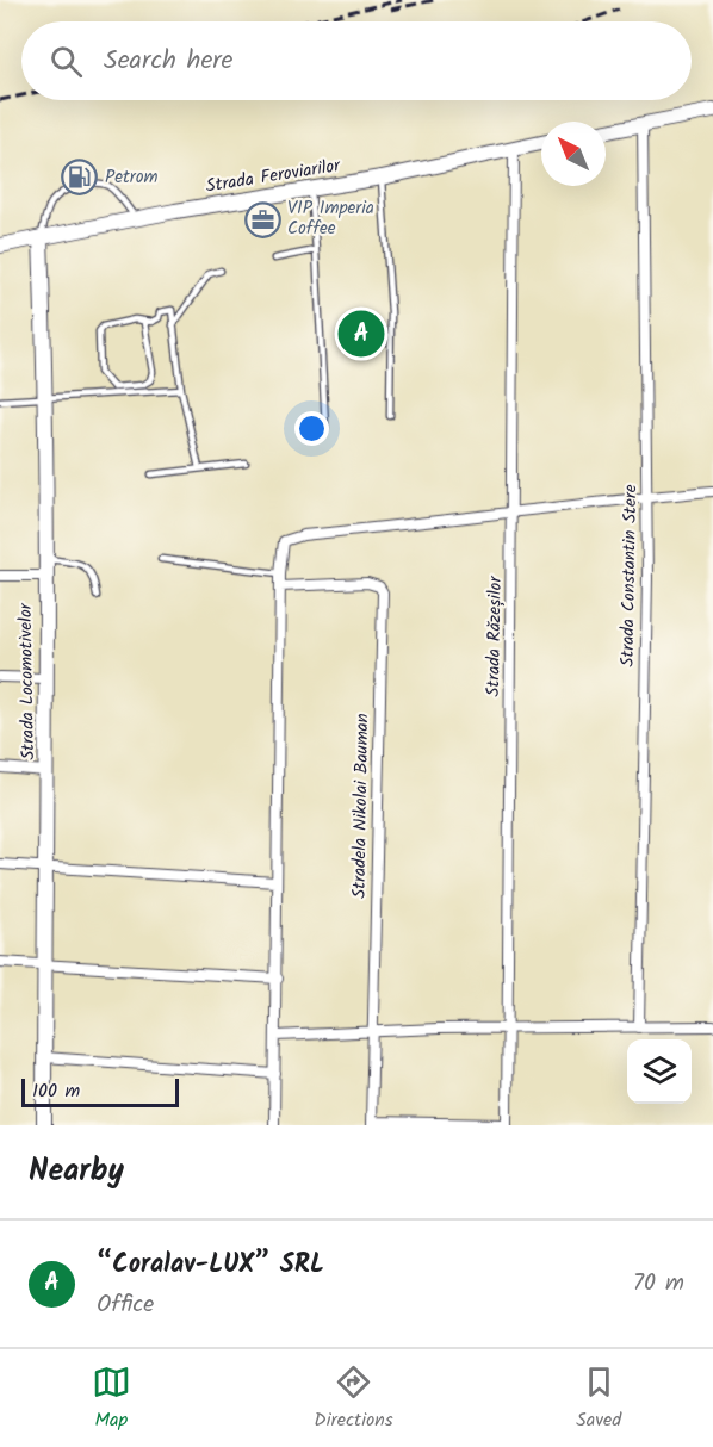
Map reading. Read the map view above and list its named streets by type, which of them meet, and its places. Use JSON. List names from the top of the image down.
{
  "streets": {
    "main road": ["Strada Feroviarilor", "Strada Locomotivelor"],
    "street": ["Strada Constantin Stere", "Strada Răzeșilor", "Stradela Nikolai Bauman"]
  },
  "crossings": [
    ["Strada Feroviarilor", "Strada Răzeșilor"],
    ["Strada Feroviarilor", "Strada Locomotivelor"]
  ],
  "places": {
    "fuel station": ["Petrom"],
    "office": ["VIP Imperia Coffee"]
  },
  "scale_bar": "100 m",
  "north": "top left",
  "page": {
    "search": "Search here",
    "pins": "A",
    "scale": "100 m",
    "heading": "Nearby",
    "list": [
      {
        "mark": "A",
        "name": "“Coralav-LUX” SRL",
        "note": "Office",
        "value": "70 m"
      }
    ],
    "nav": ["Map", "Directions", "Saved"]
  }
}
